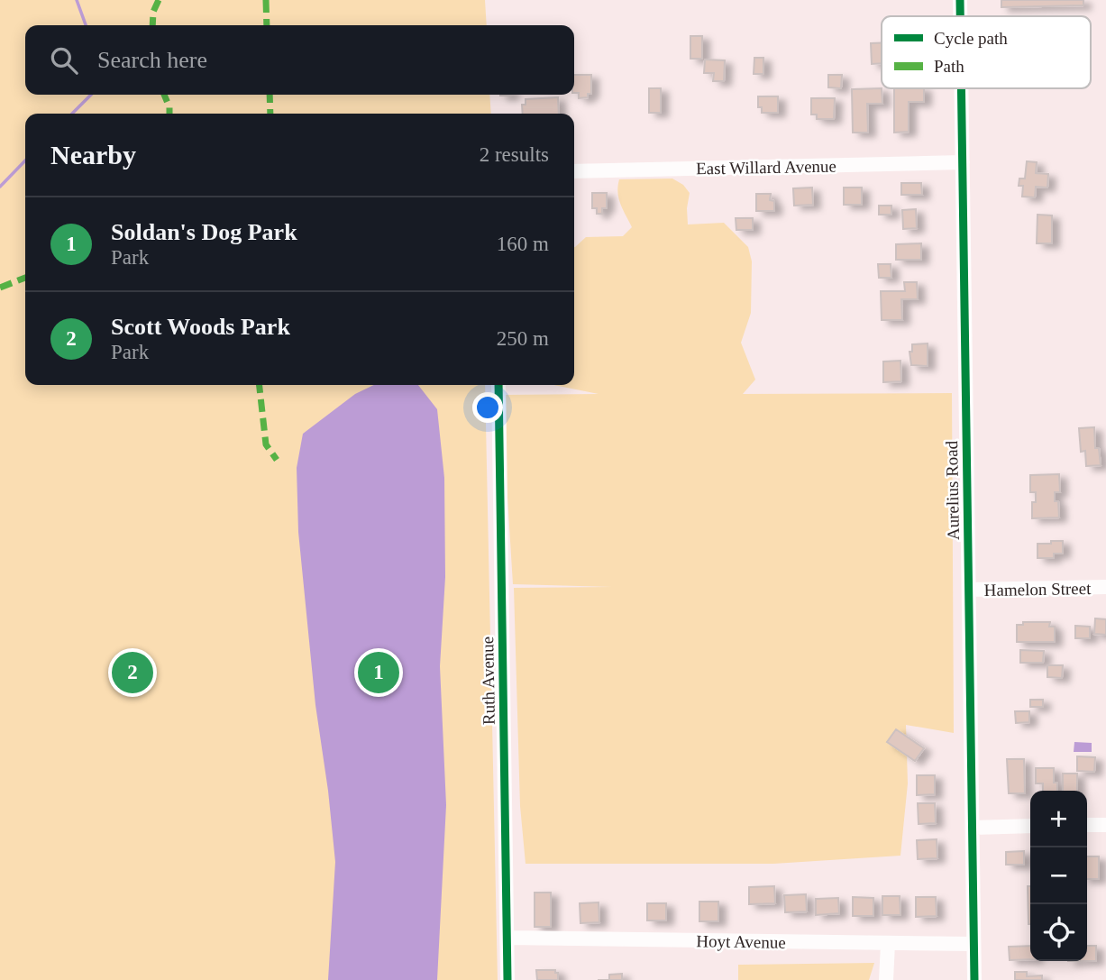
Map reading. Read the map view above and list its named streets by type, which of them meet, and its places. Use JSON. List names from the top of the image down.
{
  "streets": {
    "street": [
      "East Willard Avenue",
      "Aurelius Road",
      "Hamelon Street",
      "Ruth Avenue",
      "Hoyt Avenue"
    ]
  },
  "crossings": [
    ["East Willard Avenue", "Aurelius Road"],
    ["Aurelius Road", "Hamelon Street"],
    ["Aurelius Road", "Hoyt Avenue"],
    ["Ruth Avenue", "Hoyt Avenue"]
  ],
  "legend": ["Cycle path", "Path"],
  "page": {
    "search": "Search here",
    "heading": ["Nearby", "2 results"],
    "list": [
      {
        "mark": "1",
        "name": "Soldan's Dog Park",
        "note": "Park",
        "value": "160 m"
      },
      {
        "mark": "2",
        "name": "Scott Woods Park",
        "note": "Park",
        "value": "250 m"
      }
    ],
    "pins": ["1", "2"],
    "map_buttons": ["+", "−"]
  }
}
